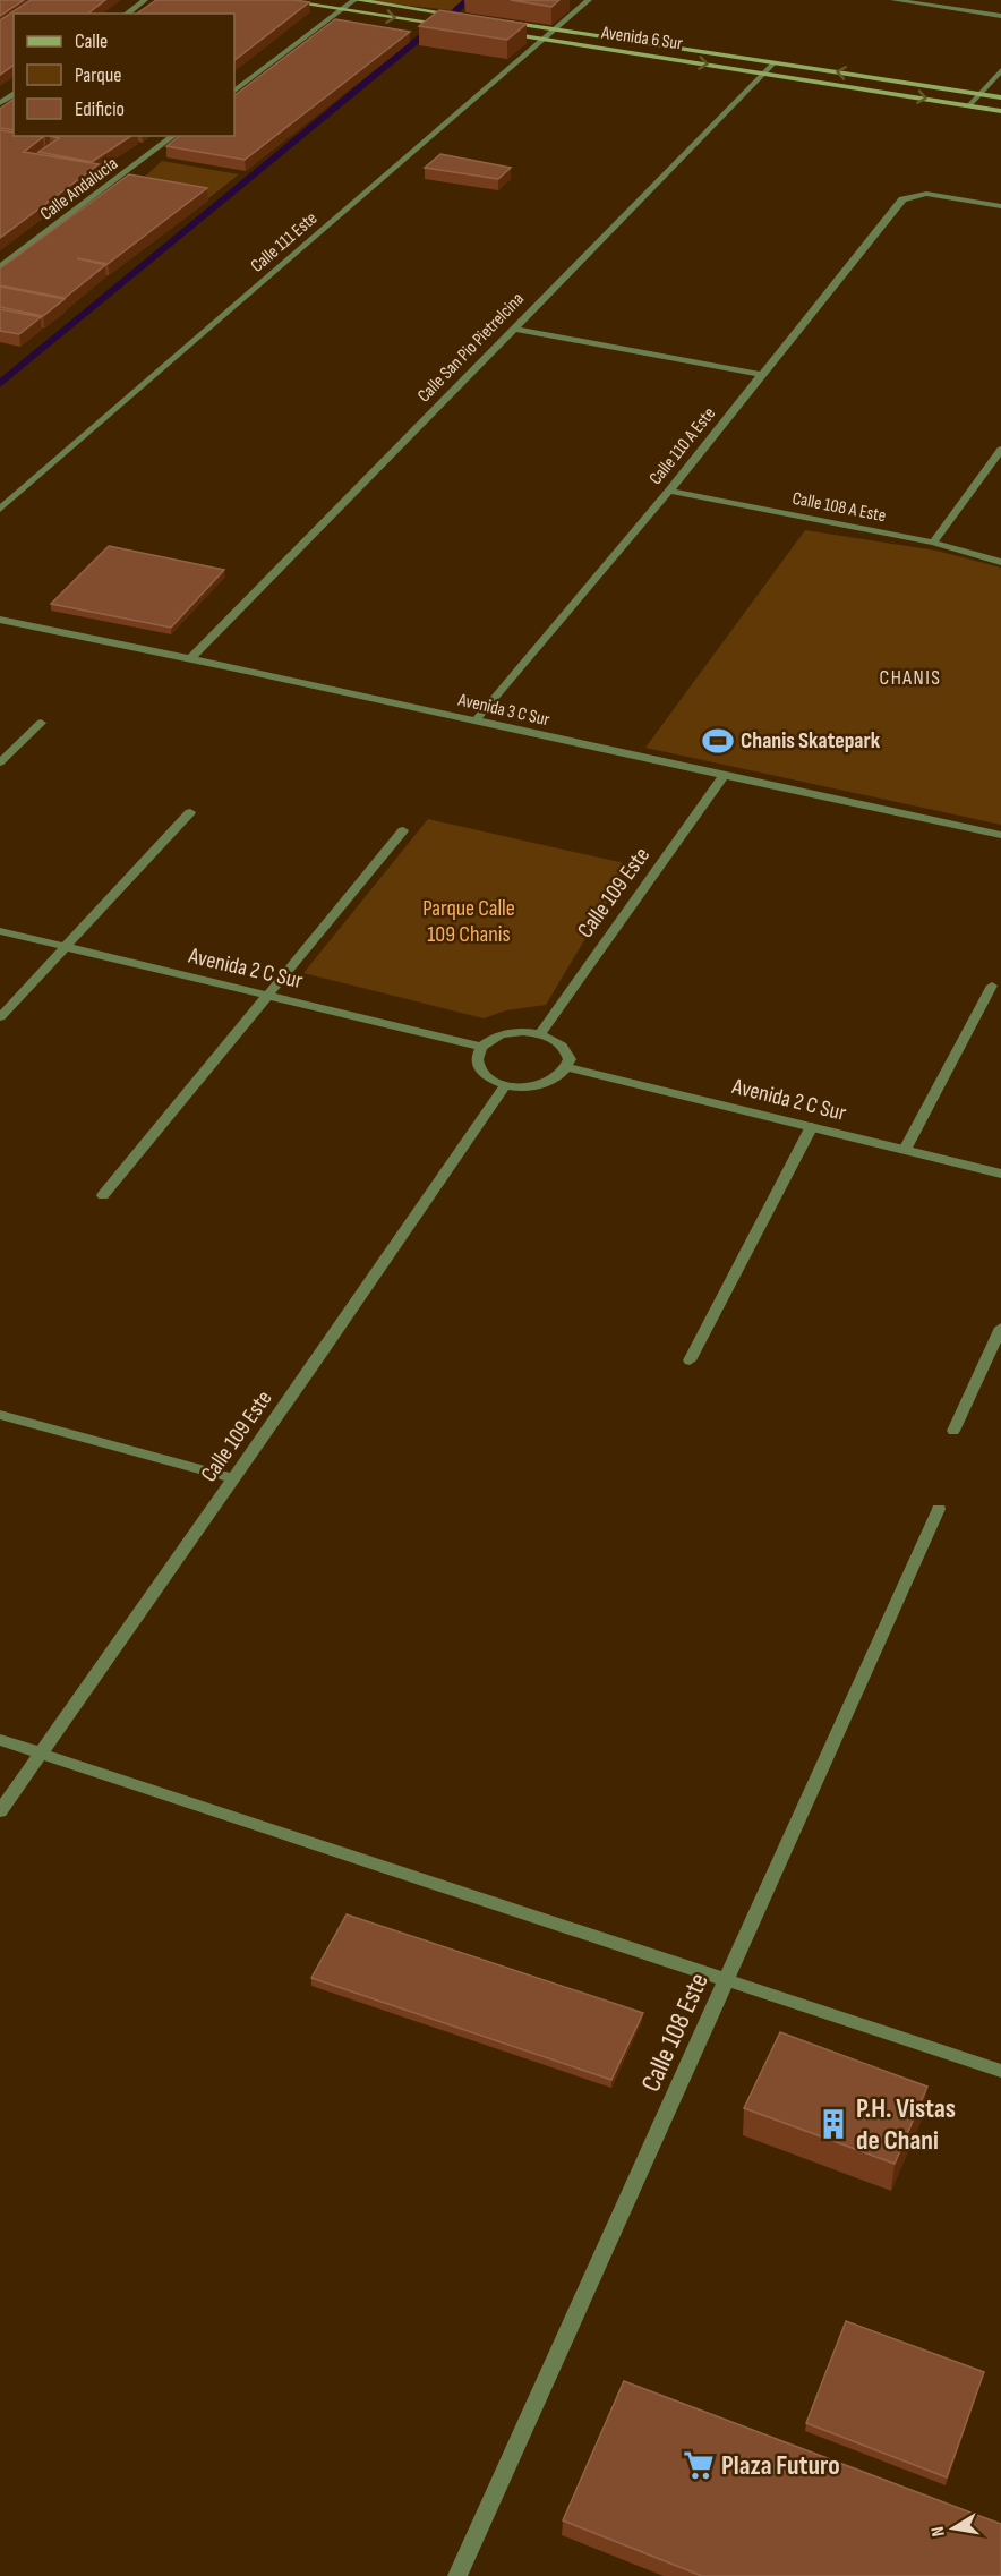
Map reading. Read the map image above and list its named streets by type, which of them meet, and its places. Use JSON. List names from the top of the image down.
{
  "streets": {
    "main road": ["Avenida 6 Sur"],
    "street": [
      "Calle Andalucía",
      "Calle 111 Este",
      "Calle San Pio Pietrelcina",
      "Calle 110 A Este",
      "Calle 108 A Este",
      "Avenida 3 C Sur",
      "Calle 109 Este",
      "Avenida 2 C Sur",
      "Calle 108 Este"
    ]
  },
  "crossings": [
    ["Avenida 6 Sur", "Calle 111 Este"],
    ["Avenida 6 Sur", "Calle San Pio Pietrelcina"],
    ["Calle San Pio Pietrelcina", "Avenida 3 C Sur"],
    ["Calle 110 A Este", "Calle 108 A Este"],
    ["Calle 110 A Este", "Avenida 3 C Sur"],
    ["Avenida 3 C Sur", "Calle 109 Este"],
    ["Calle 109 Este", "Avenida 2 C Sur"]
  ],
  "districts": ["CHANIS"],
  "parks": ["Parque Calle 109 Chanis"],
  "places": {
    "sports": ["Chanis Skatepark"],
    "building": ["P.H. Vistas de Chani"],
    "supermarket": ["Plaza Futuro"]
  },
  "legend": ["Calle", "Parque", "Edificio"],
  "north": "left"
}
